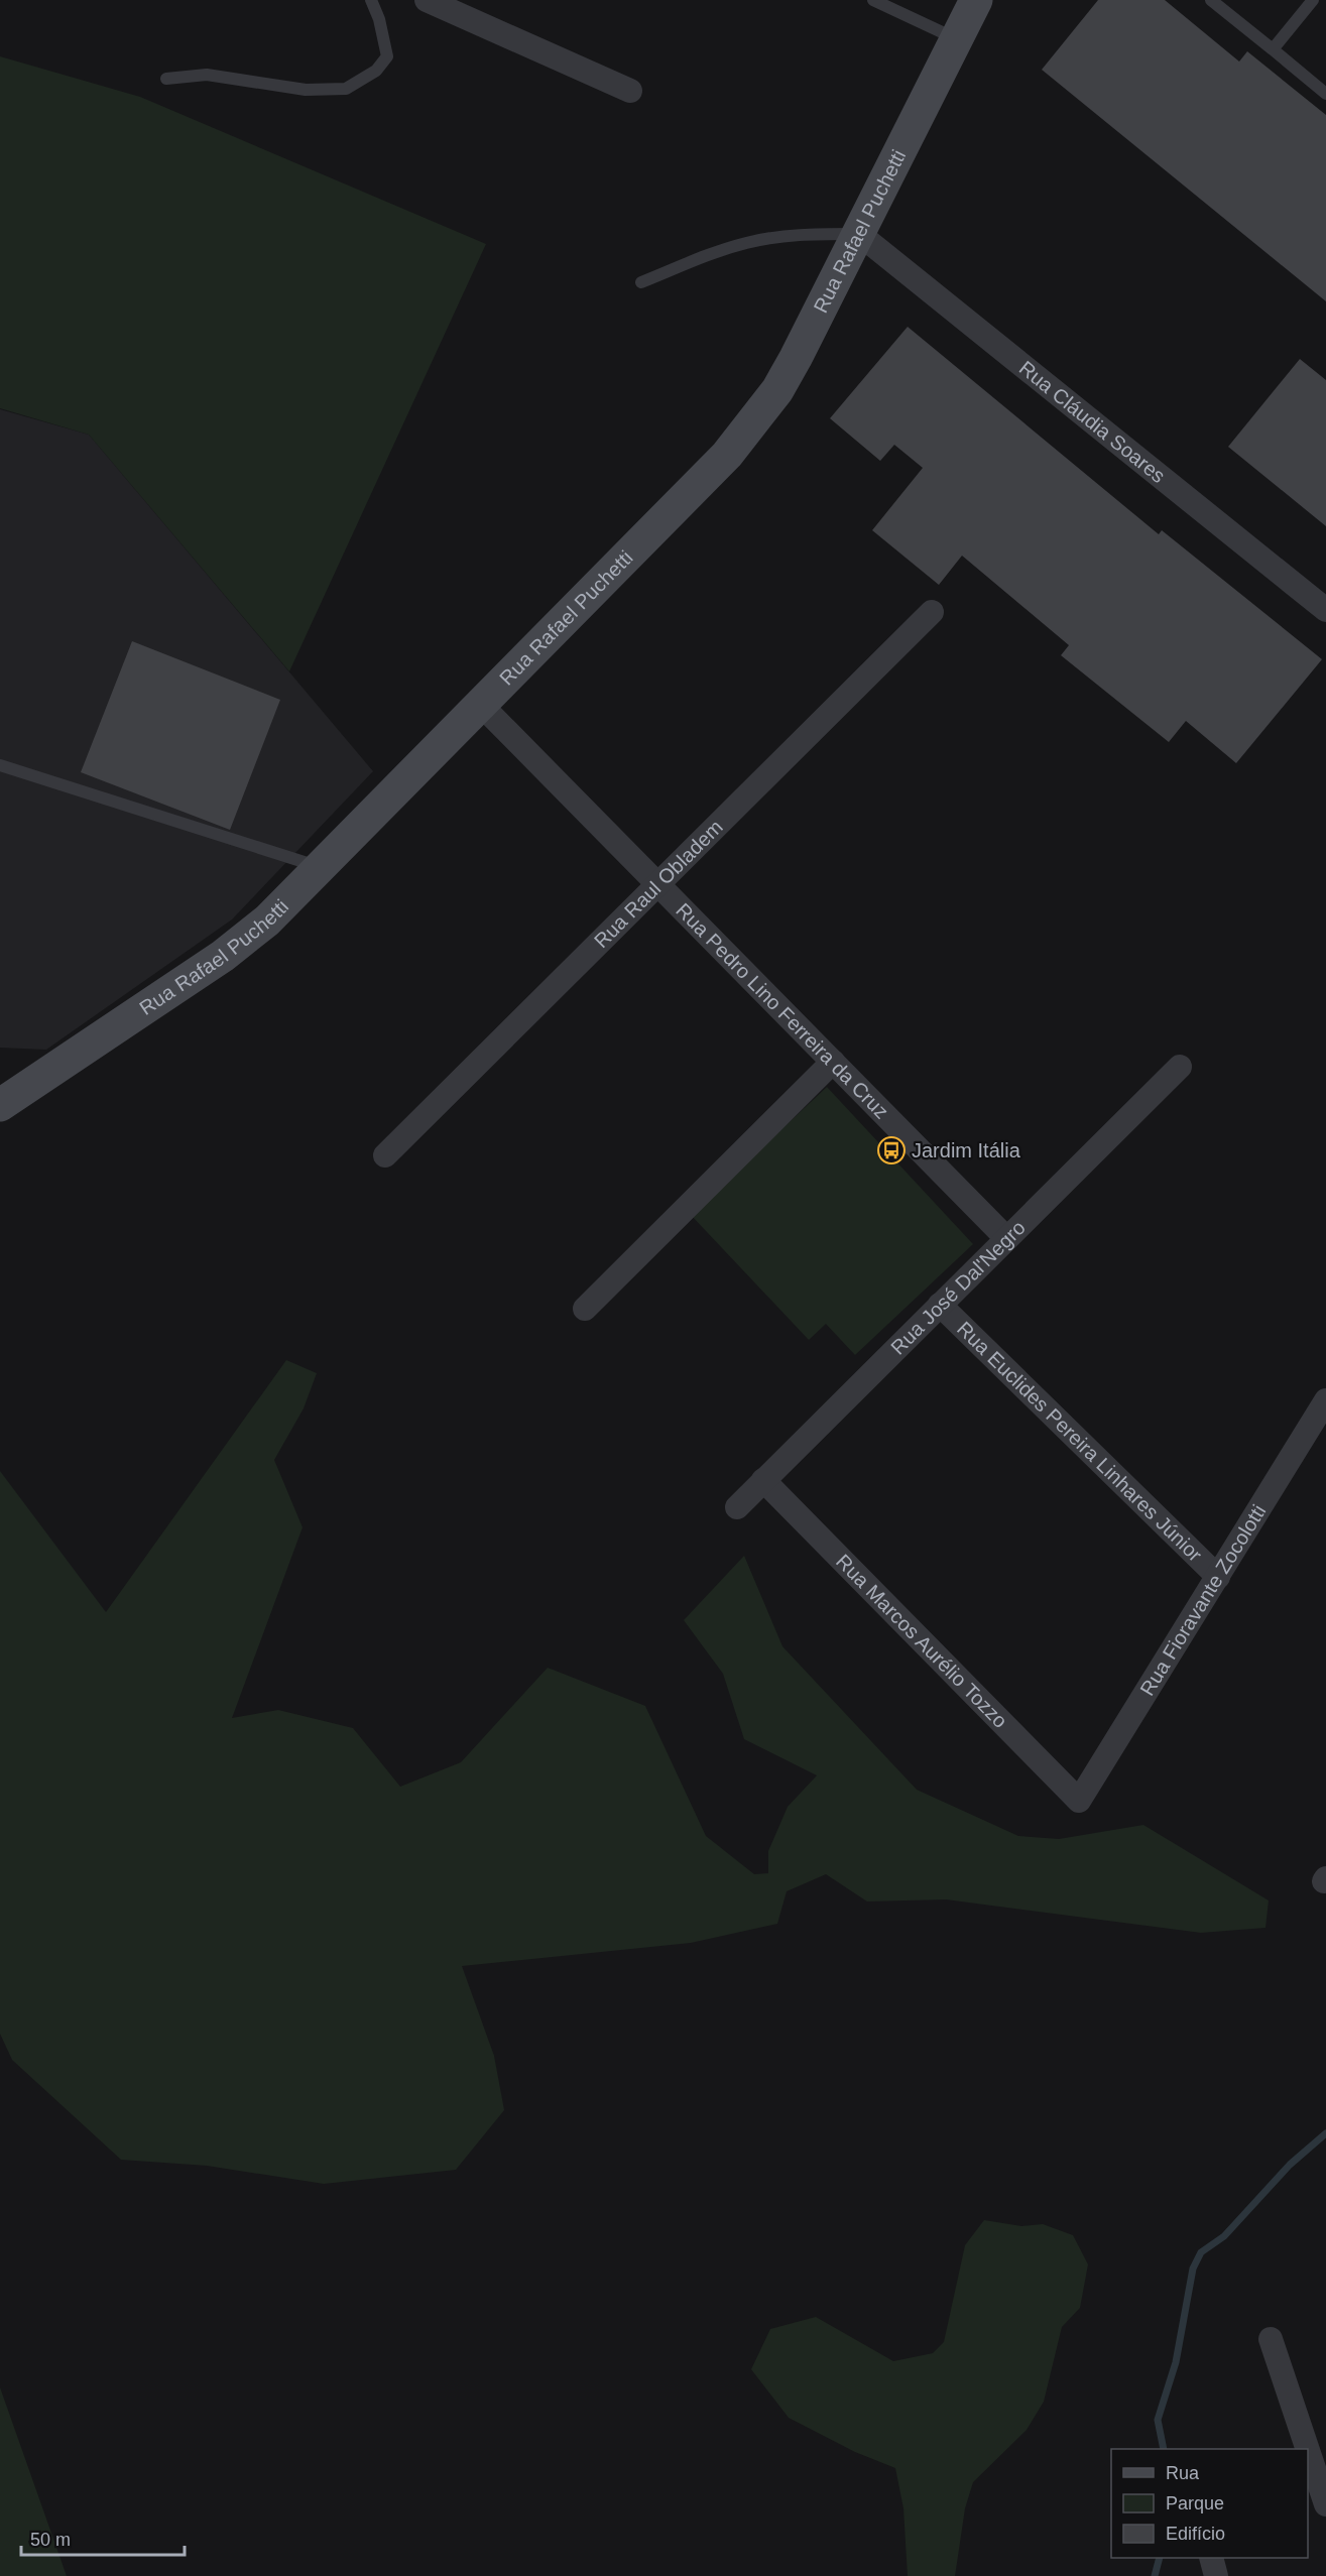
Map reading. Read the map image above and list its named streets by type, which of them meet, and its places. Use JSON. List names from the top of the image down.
{
  "streets": {
    "street": [
      "Rua Rafael Puchetti",
      "Rua Cláudia Soares",
      "Rua Raul Obladem",
      "Rua Pedro Lino Ferreira da Cruz",
      "Rua José Dal'Negro",
      "Rua Euclides Pereira Linhares Júnior",
      "Rua Fioravante Zocolotti",
      "Rua Marcos Aurélio Tozzo"
    ]
  },
  "crossings": [
    ["Rua Rafael Puchetti", "Rua Cláudia Soares"],
    ["Rua Rafael Puchetti", "Rua Pedro Lino Ferreira da Cruz"],
    ["Rua Raul Obladem", "Rua Pedro Lino Ferreira da Cruz"],
    ["Rua Pedro Lino Ferreira da Cruz", "Rua José Dal'Negro"],
    ["Rua José Dal'Negro", "Rua Euclides Pereira Linhares Júnior"],
    ["Rua José Dal'Negro", "Rua Marcos Aurélio Tozzo"],
    ["Rua Euclides Pereira Linhares Júnior", "Rua Fioravante Zocolotti"],
    ["Rua Fioravante Zocolotti", "Rua Marcos Aurélio Tozzo"]
  ],
  "places": {
    "bus stop": ["Jardim Itália"]
  },
  "legend": ["Rua", "Parque", "Edifício"],
  "scale_bar": "50 m"
}
